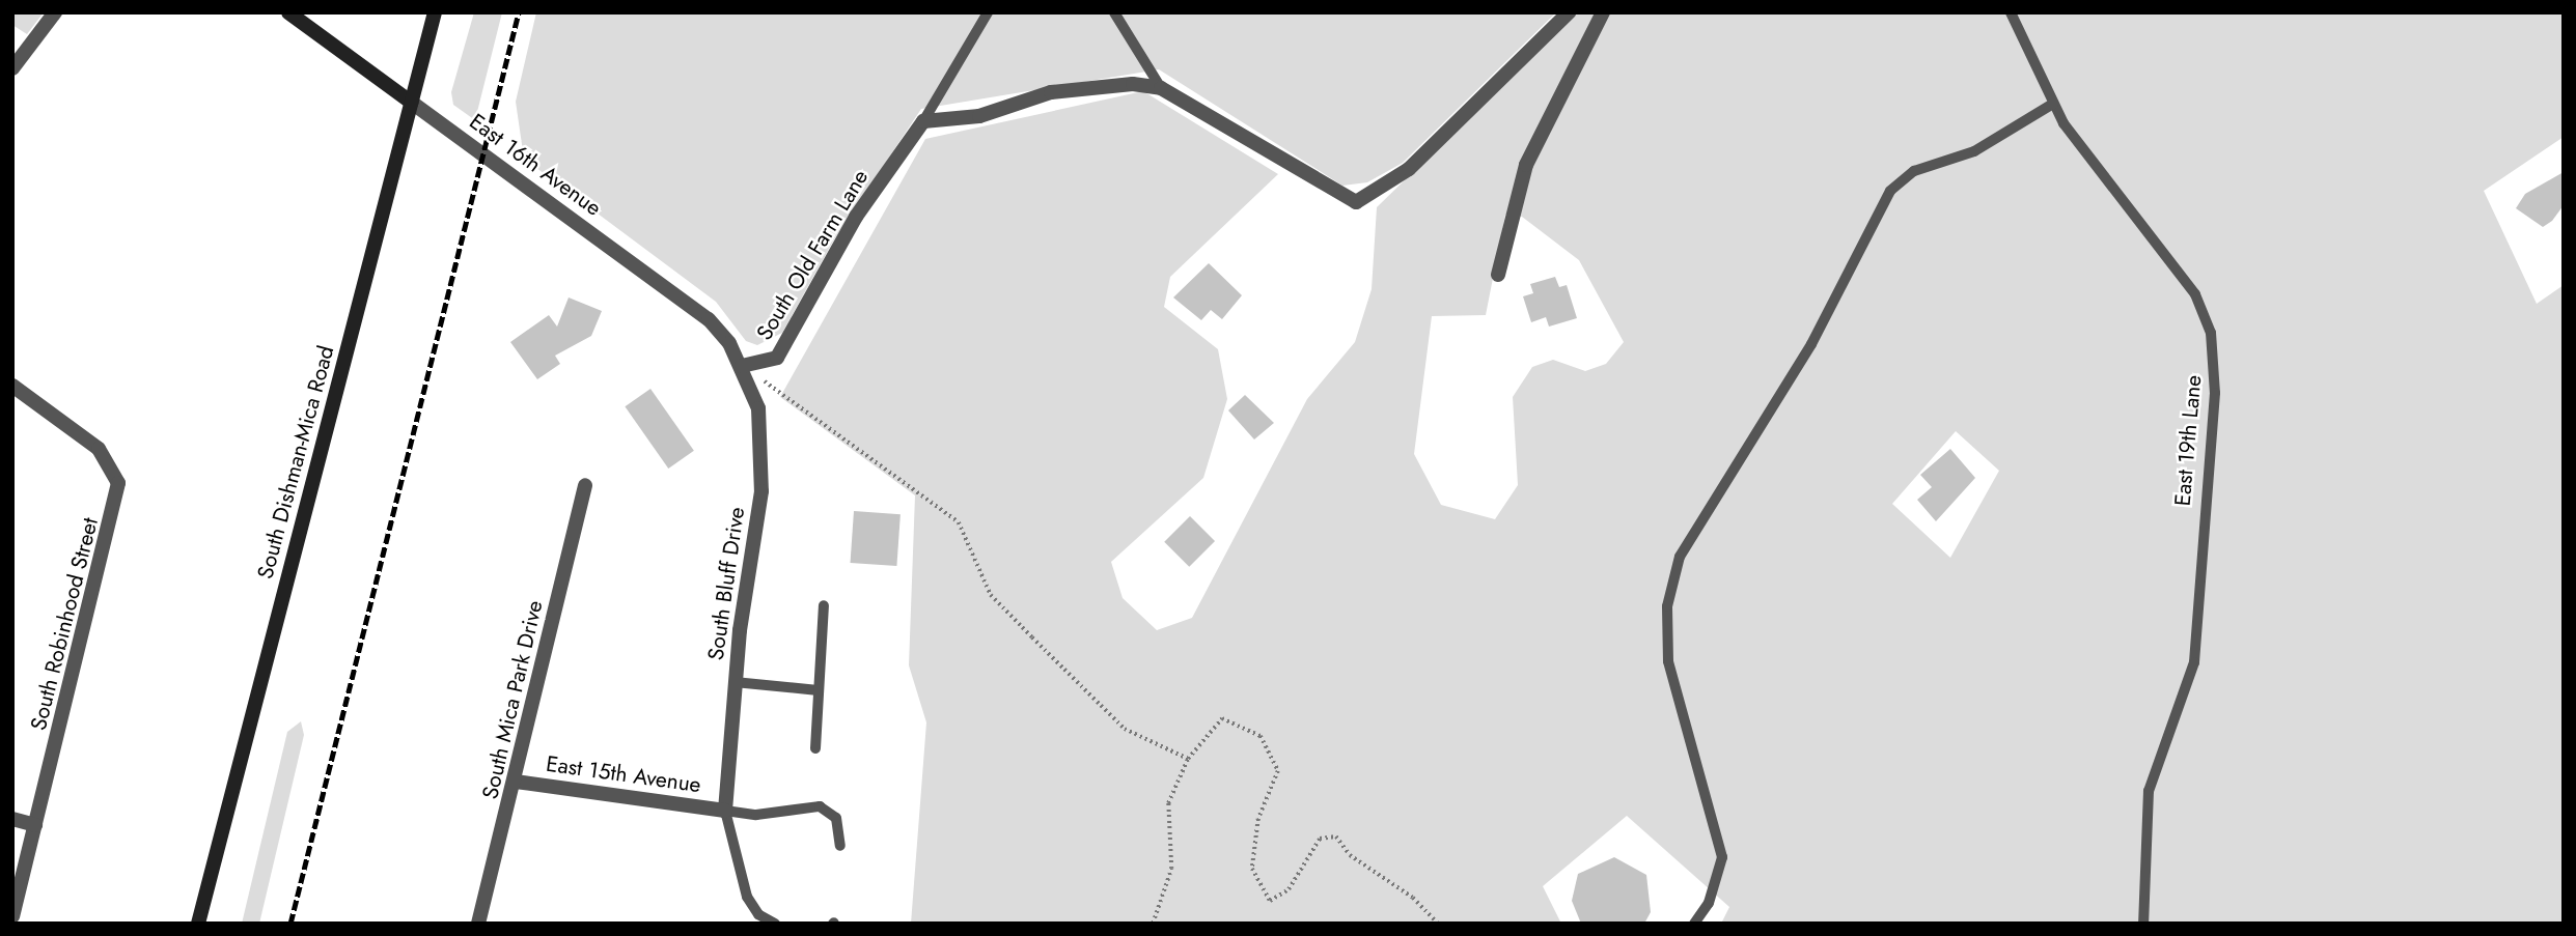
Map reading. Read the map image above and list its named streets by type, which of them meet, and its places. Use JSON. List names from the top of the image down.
{
  "streets": {
    "main road": ["East 16th Avenue", "South Dishman-Mica Road"],
    "street": [
      "South Old Farm Lane",
      "South Bluff Drive",
      "South Robinhood Street",
      "South Mica Park Drive",
      "East 15th Avenue"
    ],
    "lane": ["East 19th Lane"]
  },
  "crossings": [
    ["East 16th Avenue", "South Old Farm Lane"],
    ["East 16th Avenue", "South Dishman-Mica Road"],
    ["East 16th Avenue", "South Bluff Drive"],
    ["South Old Farm Lane", "South Bluff Drive"],
    ["South Bluff Drive", "East 15th Avenue"],
    ["South Mica Park Drive", "East 15th Avenue"]
  ]
}
